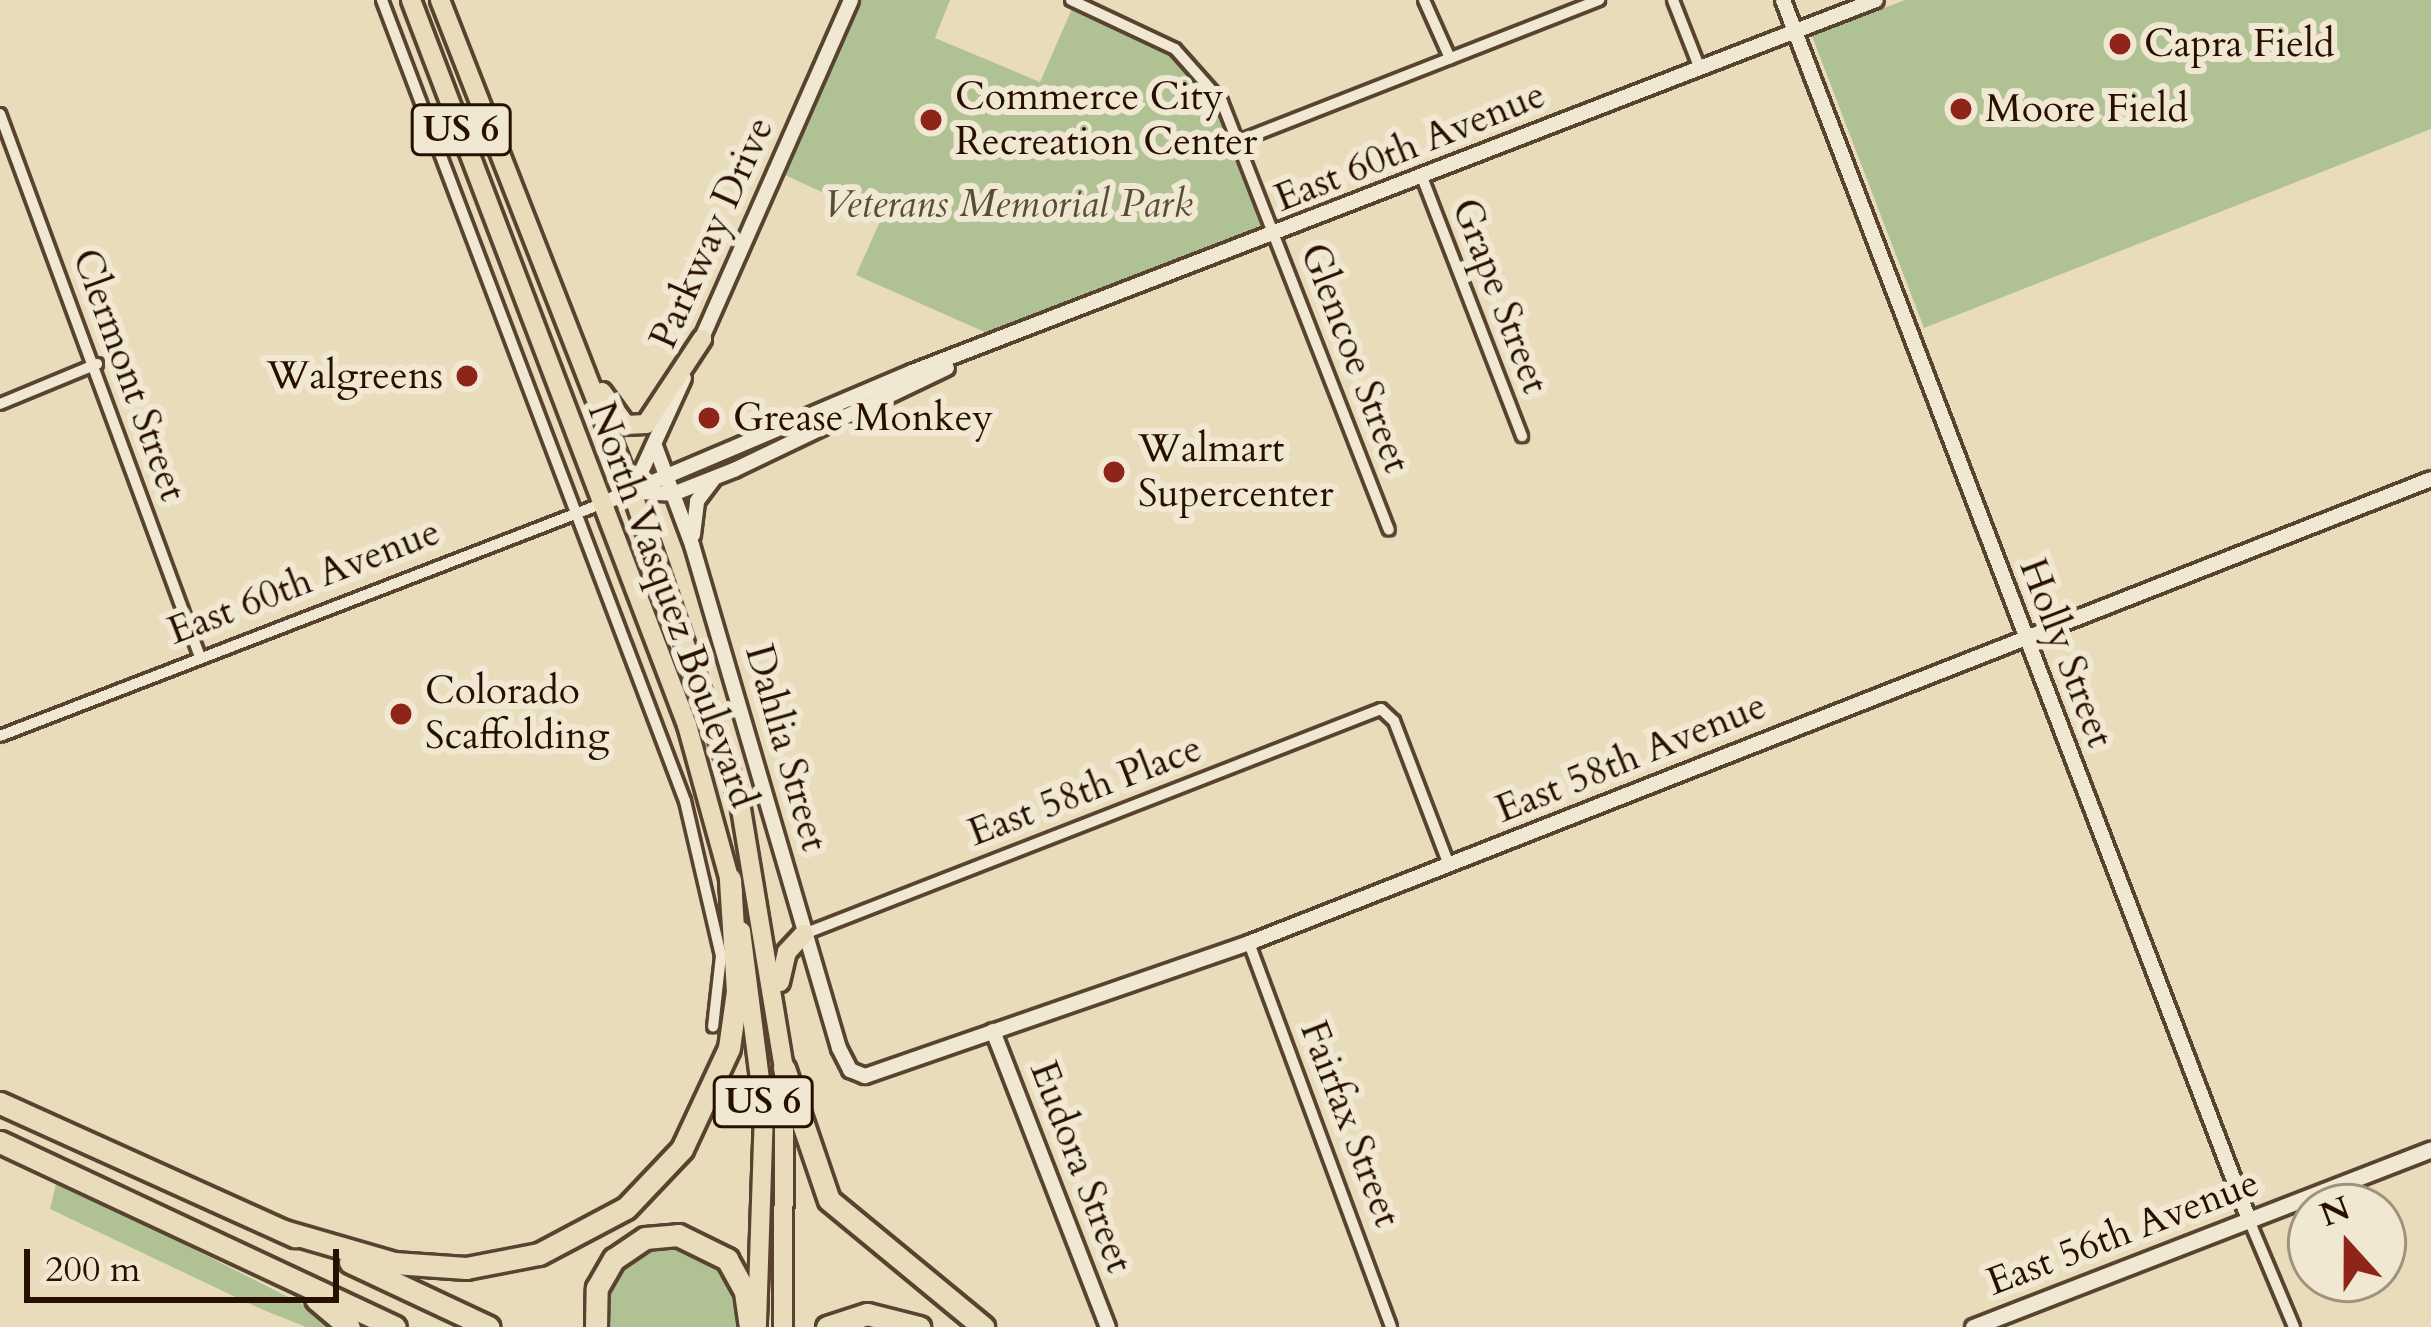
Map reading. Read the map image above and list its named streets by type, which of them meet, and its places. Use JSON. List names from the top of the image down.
{
  "streets": {
    "highway": ["US 6", "North Vasquez Boulevard"],
    "main road": ["East 56th Avenue"],
    "street": [
      "East 60th Avenue",
      "Parkway Drive",
      "Grape Street",
      "Glencoe Street",
      "Clermont Street",
      "Holly Street",
      "Dahlia Street",
      "East 58th Avenue",
      "East 58th Place",
      "Fairfax Street",
      "Eudora Street"
    ]
  },
  "crossings": [
    ["East 60th Avenue", "Parkway Drive"],
    ["East 60th Avenue", "Grape Street"],
    ["East 60th Avenue", "Glencoe Street"],
    ["East 60th Avenue", "Clermont Street"],
    ["East 60th Avenue", "North Vasquez Boulevard"],
    ["East 60th Avenue", "Holly Street"],
    ["East 60th Avenue", "Dahlia Street"],
    ["Parkway Drive", "North Vasquez Boulevard"],
    ["Parkway Drive", "Dahlia Street"],
    ["Holly Street", "East 58th Avenue"],
    ["Holly Street", "East 56th Avenue"],
    ["Dahlia Street", "East 58th Avenue"],
    ["Dahlia Street", "East 58th Place"],
    ["East 58th Avenue", "East 58th Place"],
    ["East 58th Avenue", "Fairfax Street"],
    ["East 58th Avenue", "Eudora Street"]
  ],
  "parks": ["Veterans Memorial Park"],
  "places": [
    "Capra Field",
    "Moore Field",
    "Commerce City Recreation Center",
    "Walgreens",
    "Grease Monkey",
    "Walmart Supercenter",
    "Colorado Scaffolding"
  ],
  "scale_bar": "200 m",
  "north": "top"
}
